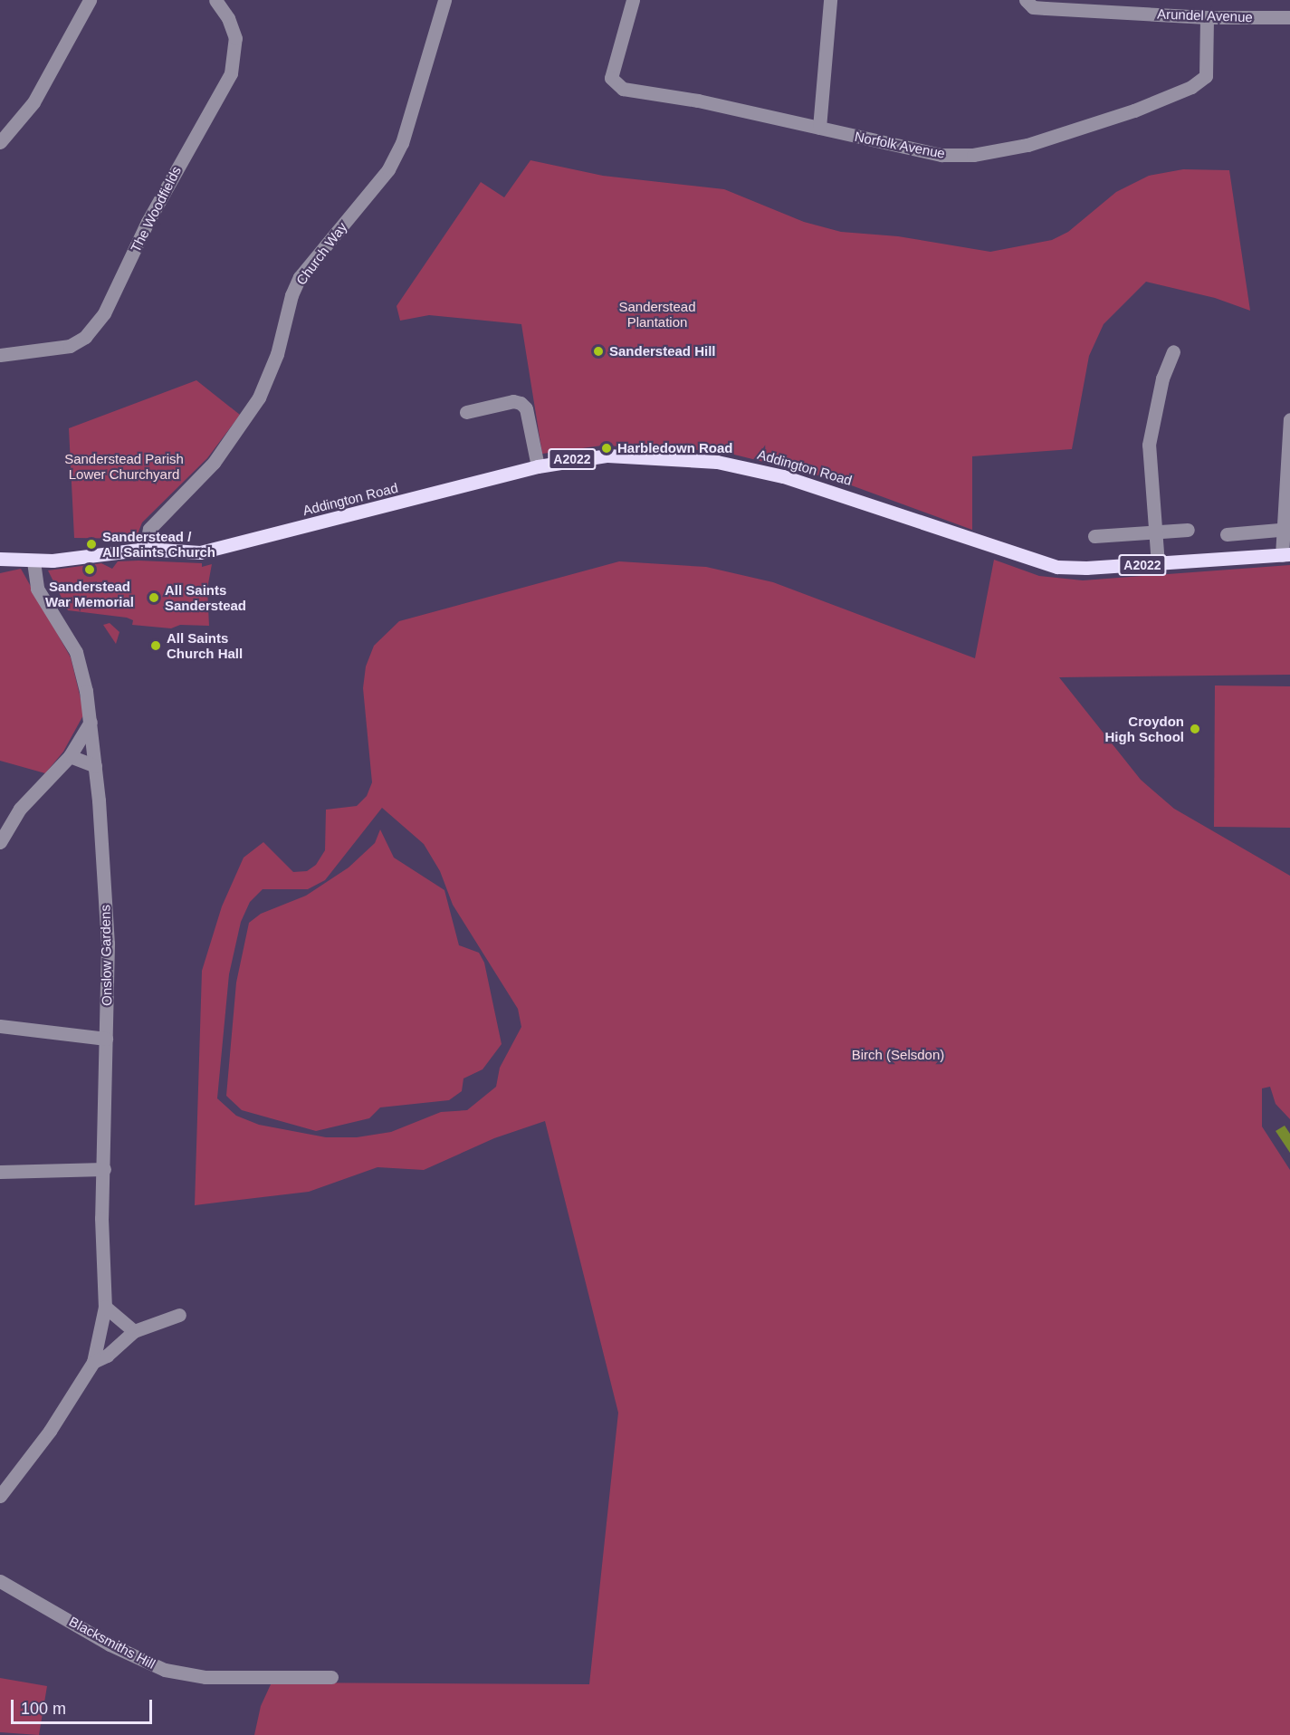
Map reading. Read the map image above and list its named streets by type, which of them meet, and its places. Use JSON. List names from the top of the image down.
{
  "streets": {
    "main road": ["A2022", "Addington Road"],
    "street": [
      "Arundel Avenue",
      "Norfolk Avenue",
      "The Woodfields",
      "Church Way",
      "Onslow Gardens",
      "Blacksmiths Hill"
    ]
  },
  "crossings": [
    ["Arundel Avenue", "Norfolk Avenue"],
    ["Church Way", "Addington Road"],
    ["A2022", "Addington Road"],
    ["Addington Road", "Onslow Gardens"]
  ],
  "parks": ["Sanderstead Plantation", "Sanderstead Parish Lower Churchyard", "Birch (Selsdon)"],
  "places": [
    "Sanderstead Hill",
    "Harbledown Road",
    "Sanderstead / All Saints Church",
    "Sanderstead War Memorial",
    "All Saints Sanderstead",
    "All Saints Church Hall",
    "Croydon High School"
  ],
  "scale_bar": "100 m"
}
